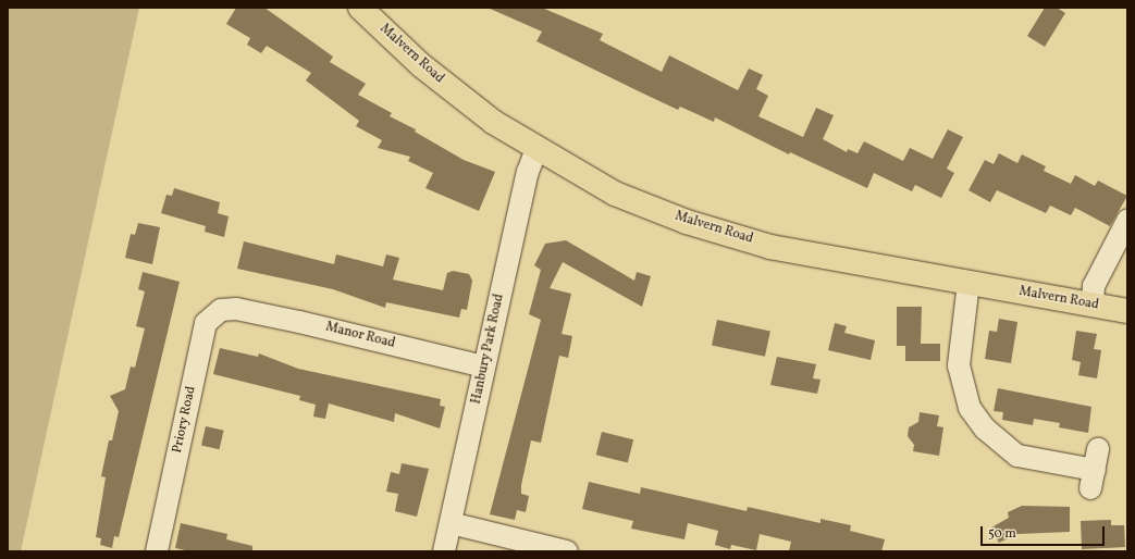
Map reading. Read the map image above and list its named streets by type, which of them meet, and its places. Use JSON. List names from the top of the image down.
{
  "streets": {
    "main road": ["Malvern Road"],
    "street": ["Manor Road", "Hanbury Park Road", "Priory Road"]
  },
  "crossings": [
    ["Malvern Road", "Hanbury Park Road"],
    ["Manor Road", "Hanbury Park Road"],
    ["Manor Road", "Priory Road"]
  ],
  "scale_bar": "50 m"
}
